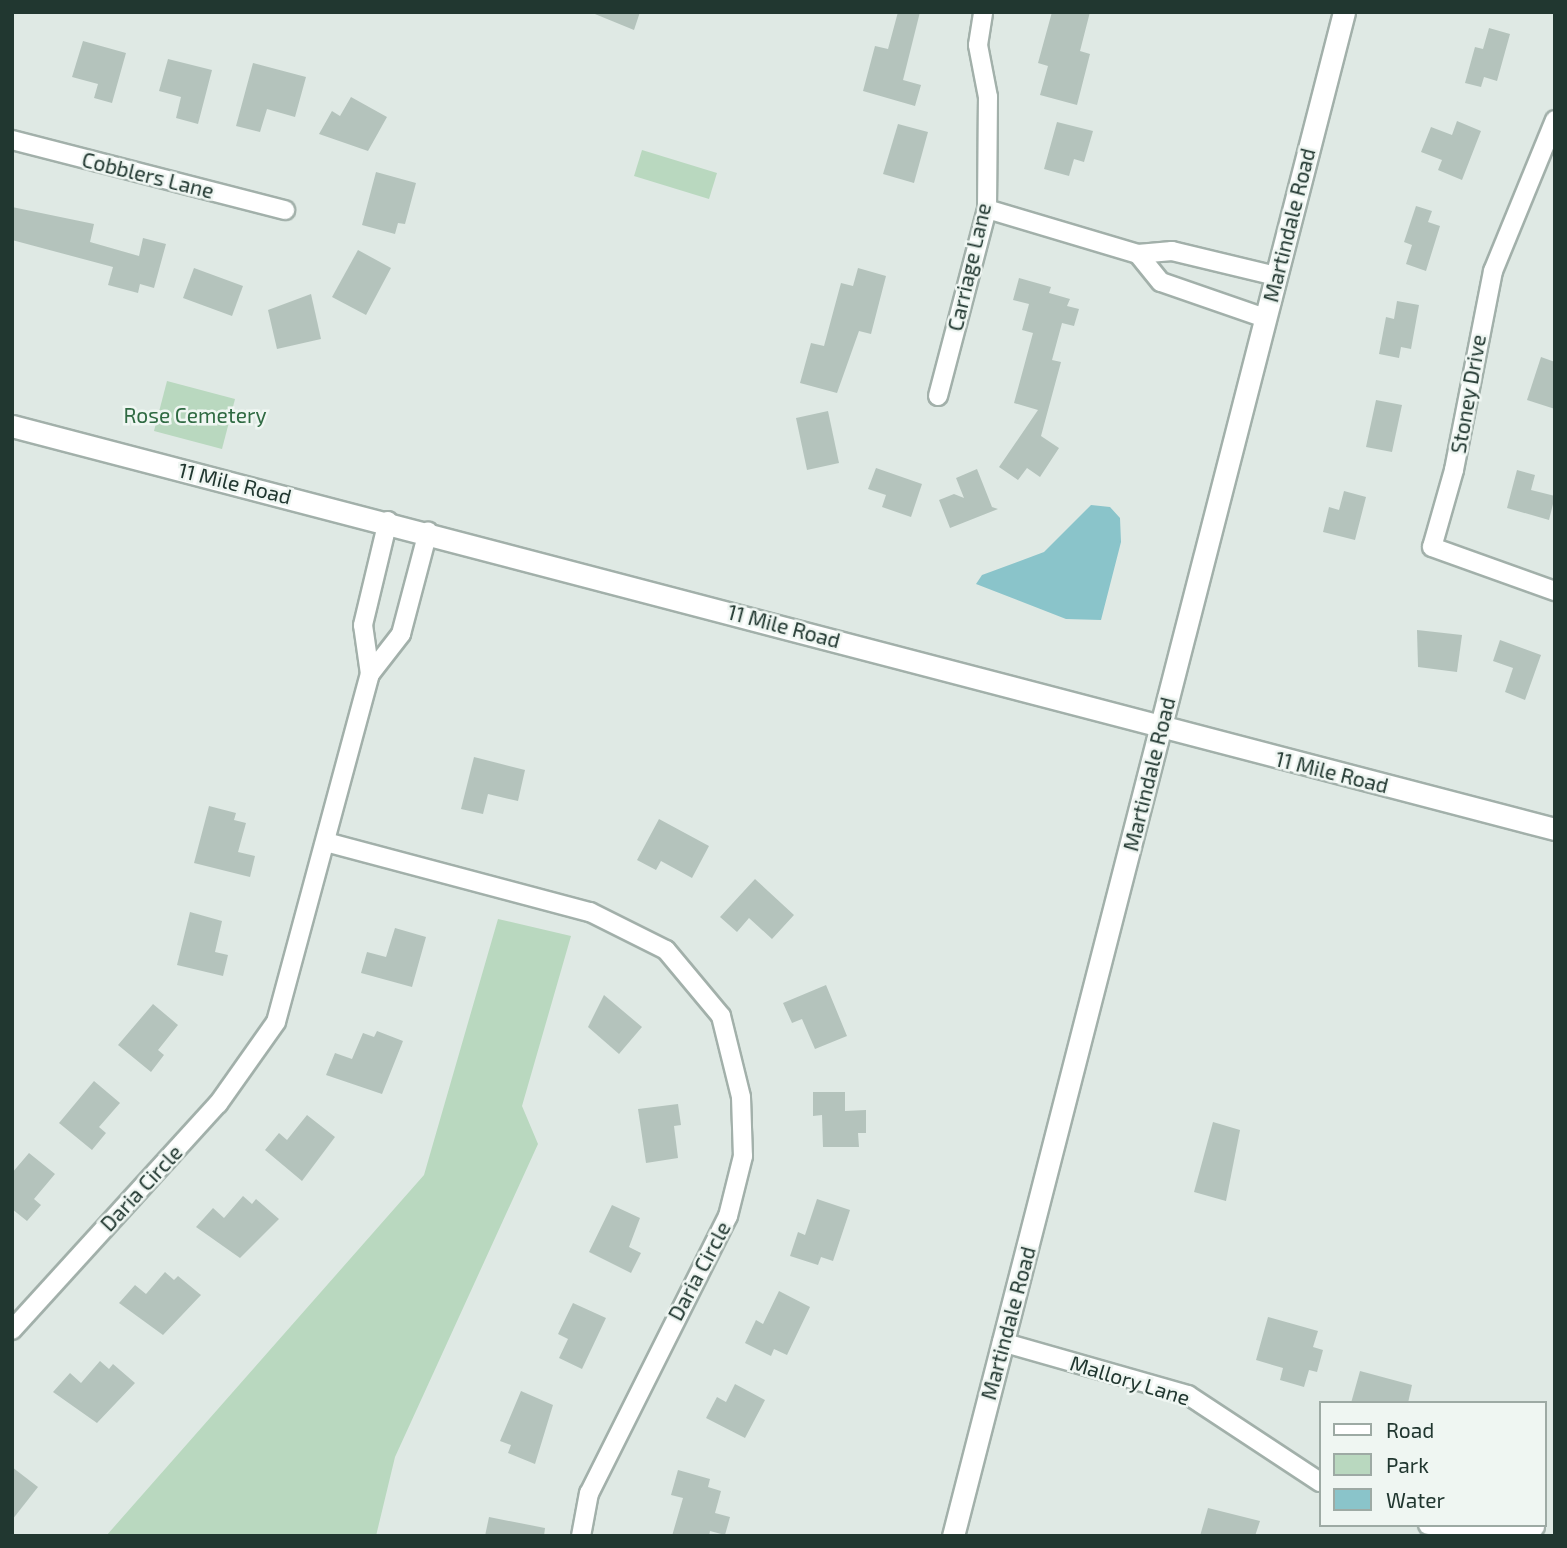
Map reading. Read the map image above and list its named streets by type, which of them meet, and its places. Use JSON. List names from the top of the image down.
{
  "streets": {
    "street": [
      "Cobblers Lane",
      "Martindale Road",
      "Carriage Lane",
      "Stoney Drive",
      "11 Mile Road",
      "Daria Circle",
      "Mallory Lane"
    ]
  },
  "crossings": [
    ["Martindale Road", "11 Mile Road"],
    ["Martindale Road", "Mallory Lane"],
    ["11 Mile Road", "Daria Circle"]
  ],
  "parks": ["Rose Cemetery"],
  "legend": ["Road", "Park", "Water"]
}
